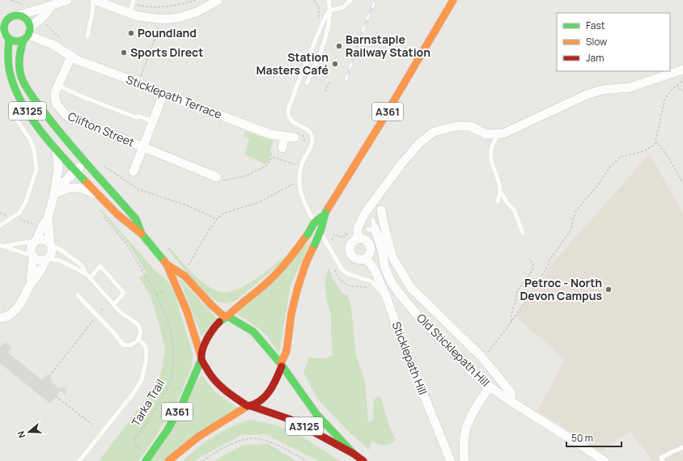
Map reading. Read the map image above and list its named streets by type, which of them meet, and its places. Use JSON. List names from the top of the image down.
{
  "streets": {
    "main road": ["A3125", "A361"],
    "street": [
      "Sticklepath Terrace",
      "Clifton Street",
      "Old Sticklepath Hill",
      "Sticklepath Hill"
    ],
    "path": ["Tarka Trail"]
  },
  "crossings": [
    ["Sticklepath Terrace", "A3125"],
    ["Sticklepath Terrace", "Clifton Street"],
    ["A3125", "A361"]
  ],
  "places": [
    "Poundland",
    "Barnstaple Railway Station",
    "Sports Direct",
    "Station Masters Café",
    "Petroc - North Devon Campus"
  ],
  "legend": ["Fast", "Slow", "Jam"],
  "scale_bar": "50 m",
  "north": "left"
}
